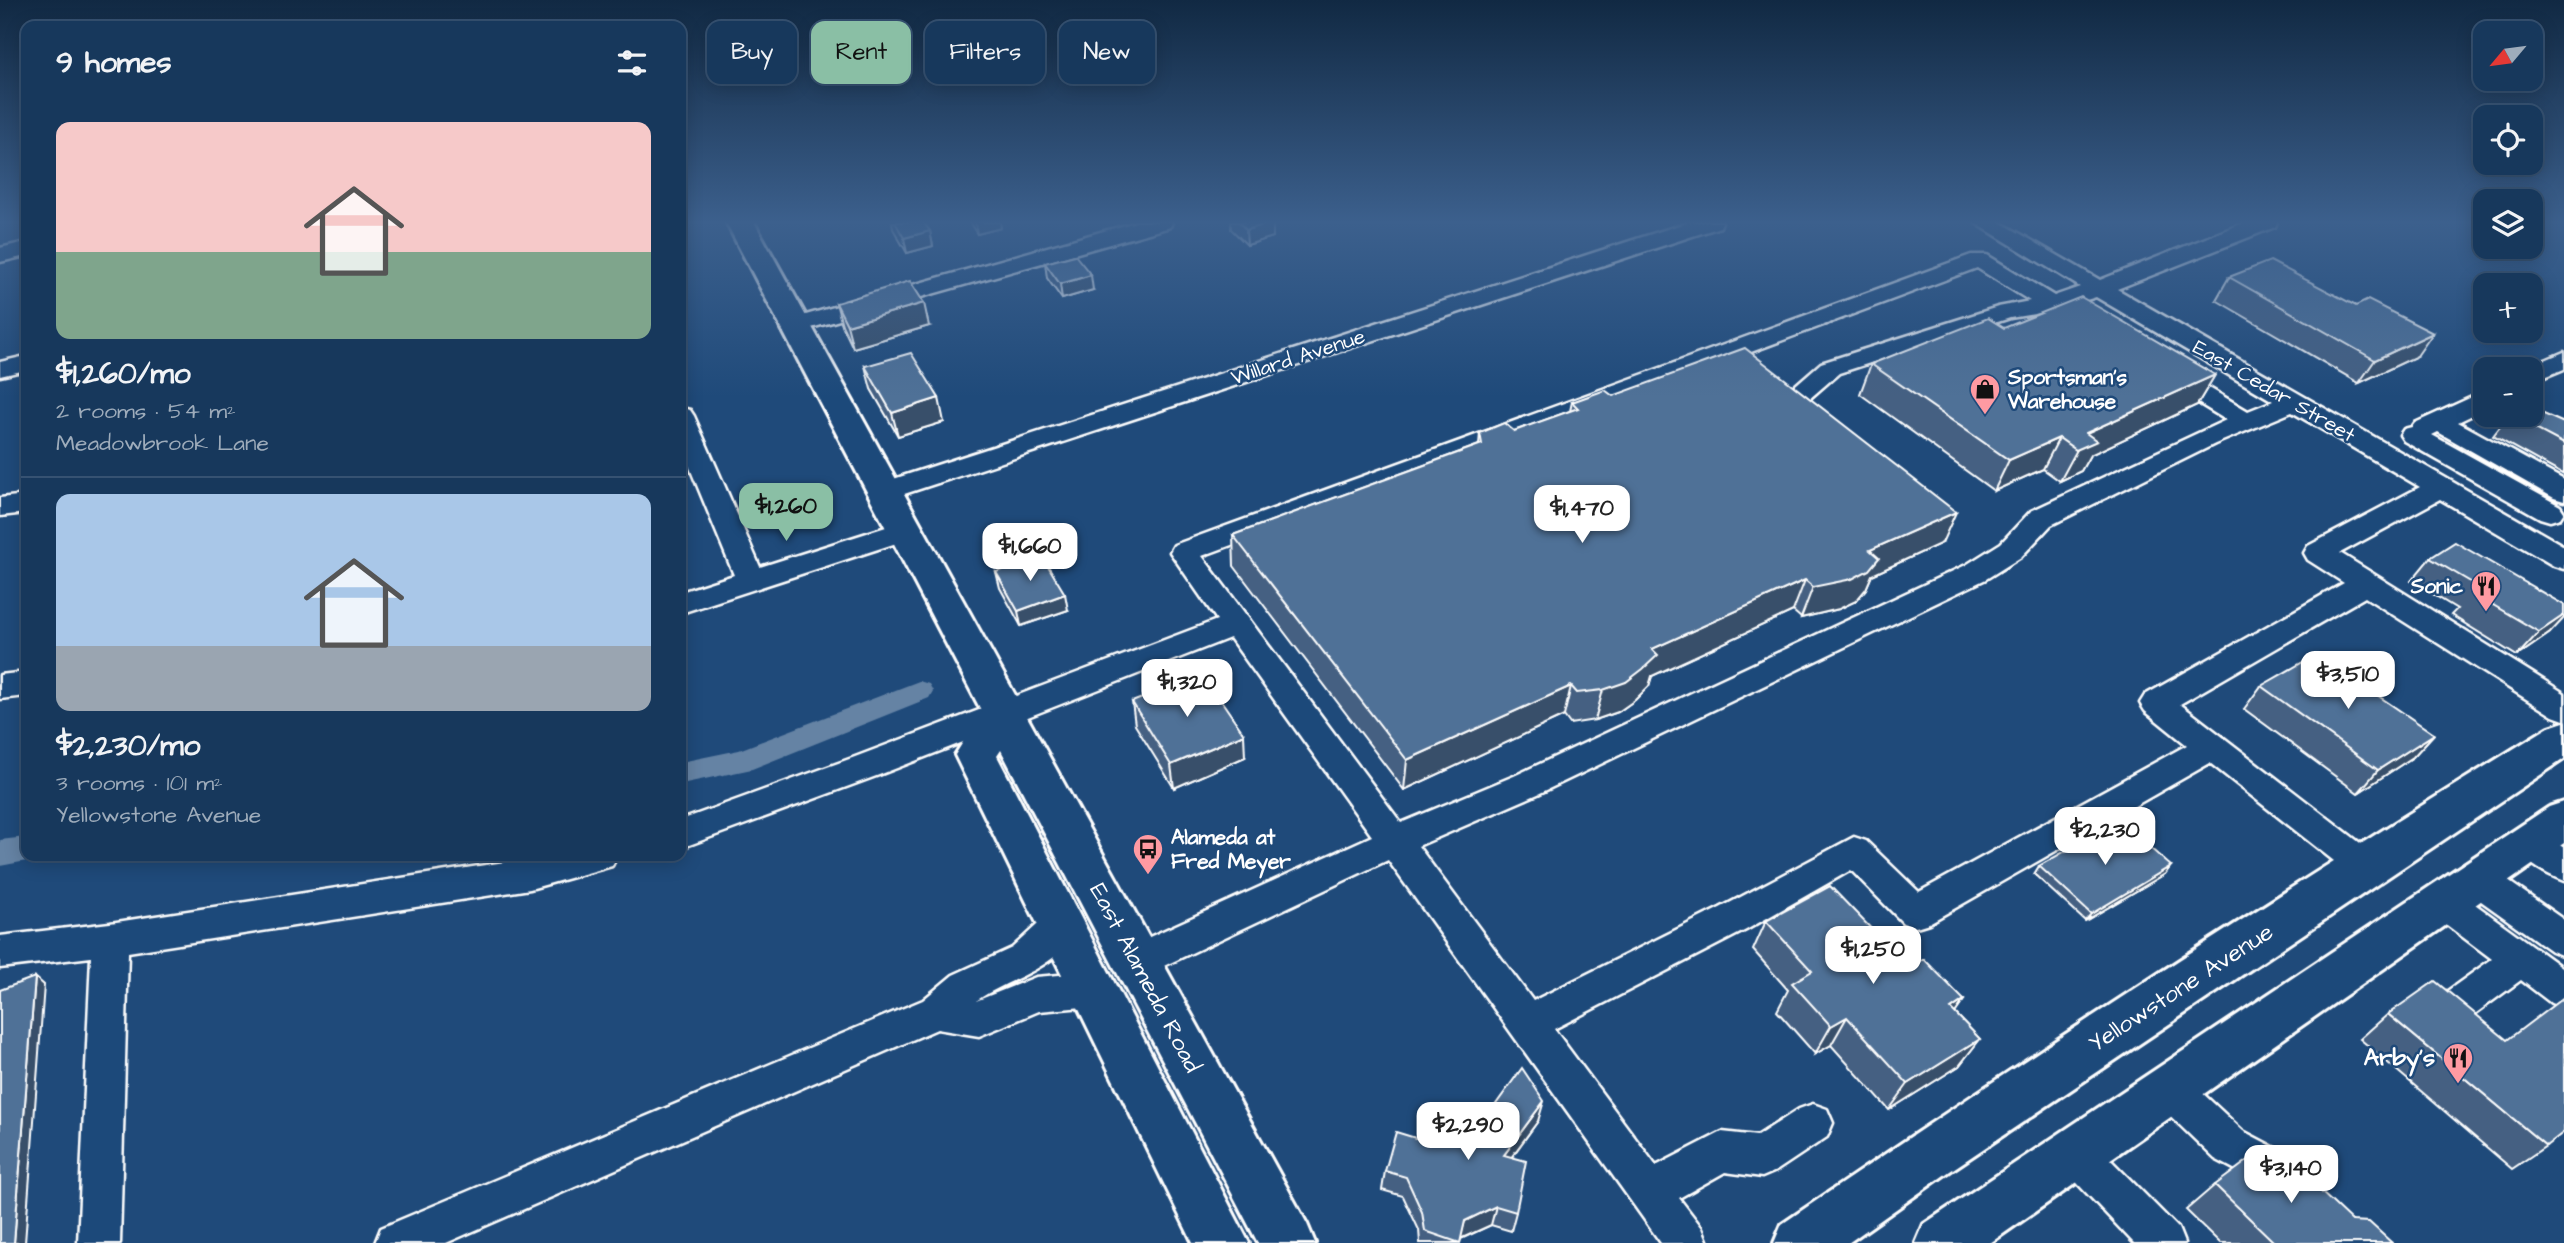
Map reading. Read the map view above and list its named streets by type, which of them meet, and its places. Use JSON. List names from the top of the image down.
{
  "streets": {
    "main road": ["East Alameda Road", "Yellowstone Avenue"],
    "street": ["Willard Avenue", "East Cedar Street"]
  },
  "crossings": [
    ["Willard Avenue", "East Alameda Road"]
  ],
  "places": {
    "shop": ["Sportsman's Warehouse"],
    "restaurant": ["Sonic", "Arby's"],
    "bus stop": ["Alameda at Fred Meyer"]
  },
  "north": "bottom left",
  "page": {
    "map_buttons": ["+", "−"],
    "chip": [
      "Buy",
      "Rent",
      "Filters",
      "New"
    ],
    "heading": "9 homes",
    "list": [
      {
        "name": "$1,260/mo",
        "note": "2 rooms · 54 m² · Meadowbrook Lane"
      },
      {
        "name": "$2,230/mo",
        "note": "3 rooms · 101 m² · Yellowstone Avenue"
      }
    ],
    "price": [
      "$1,260",
      "$1,470",
      "$1,660",
      "$3,510",
      "$1,320",
      "$2,230",
      "$1,250",
      "$2,290",
      "$3,140"
    ]
  }
}
